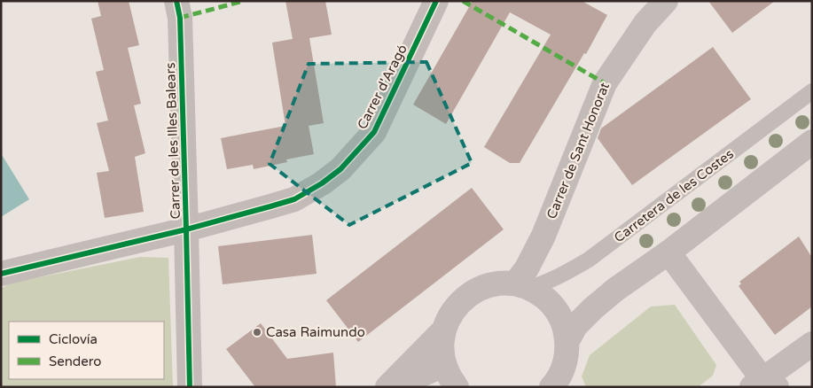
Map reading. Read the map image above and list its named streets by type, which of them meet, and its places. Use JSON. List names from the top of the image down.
{
  "streets": {
    "street": ["Carrer d'Aragó", "Carrer de les Illes Balears", "Carrer de Sant Honorat"],
    "lane": ["Carretera de les Costes"]
  },
  "crossings": [
    ["Carrer d'Aragó", "Carrer de les Illes Balears"],
    ["Carrer de Sant Honorat", "Carretera de les Costes"]
  ],
  "places": ["Casa Raimundo"],
  "legend": ["Ciclovía", "Sendero"]
}
